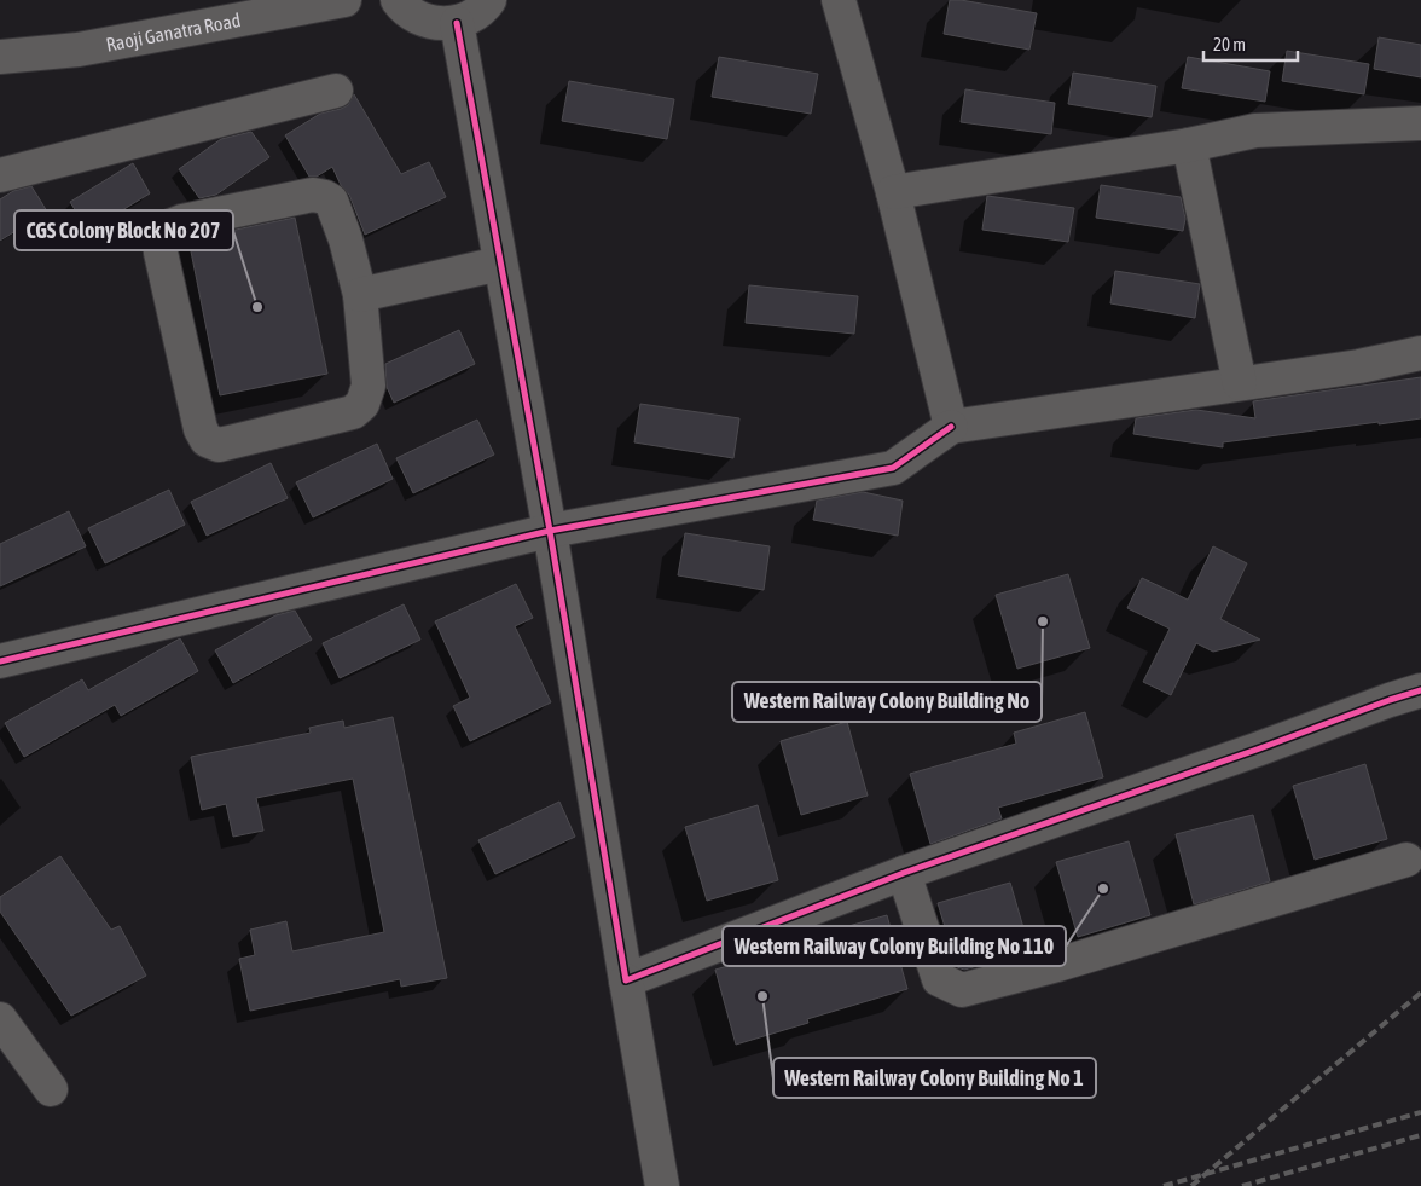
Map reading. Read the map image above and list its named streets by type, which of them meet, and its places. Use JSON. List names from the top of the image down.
{
  "streets": {
    "street": ["Raoji Ganatra Road"]
  },
  "places": [
    "CGS Colony Block No 207",
    "Western Railway Colony Building No",
    "Western Railway Colony Building No 110",
    "Western Railway Colony Building No 1"
  ],
  "scale_bar": "20 m"
}
